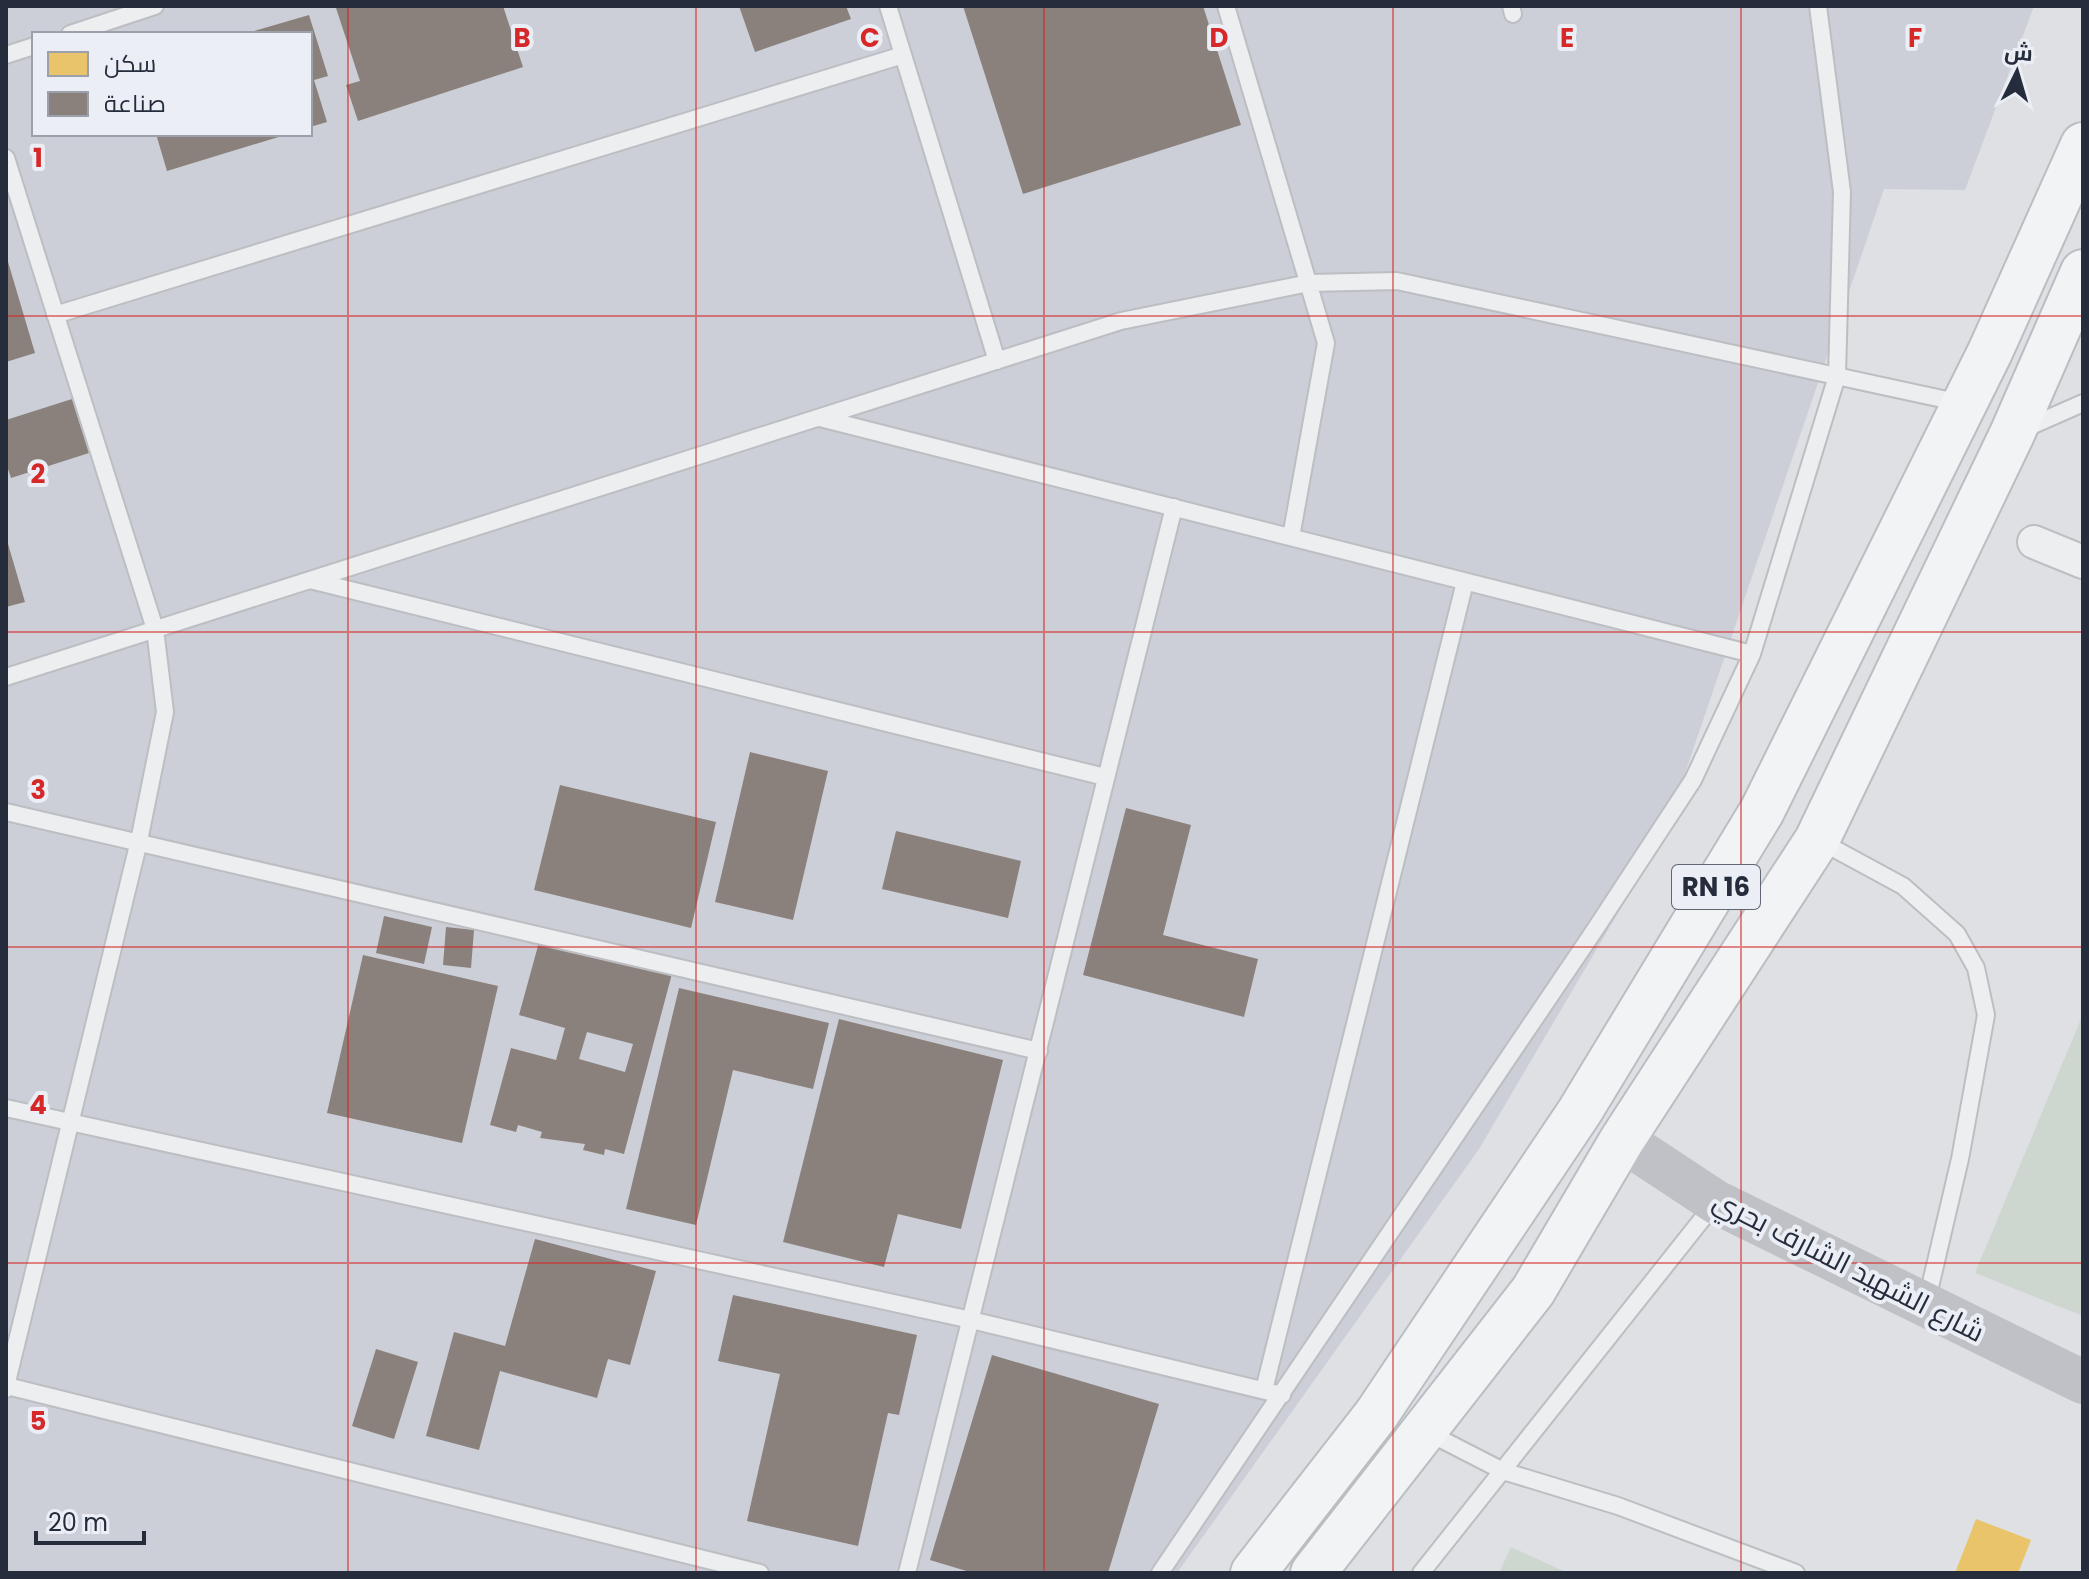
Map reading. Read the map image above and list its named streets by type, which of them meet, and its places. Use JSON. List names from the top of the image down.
{
  "streets": {
    "main road": ["RN 16"],
    "street": ["شارع الشهيد الشارف بحري"]
  },
  "crossings": [
    ["RN 16", "شارع الشهيد الشارف بحري"]
  ],
  "legend": ["سكن", "صناعة"],
  "scale_bar": "20 m",
  "north": "top",
  "grid": {
    "columns": [
      "B",
      "C",
      "D",
      "E",
      "F"
    ],
    "rows": [
      "1",
      "2",
      "3",
      "4",
      "5"
    ]
  }
}
